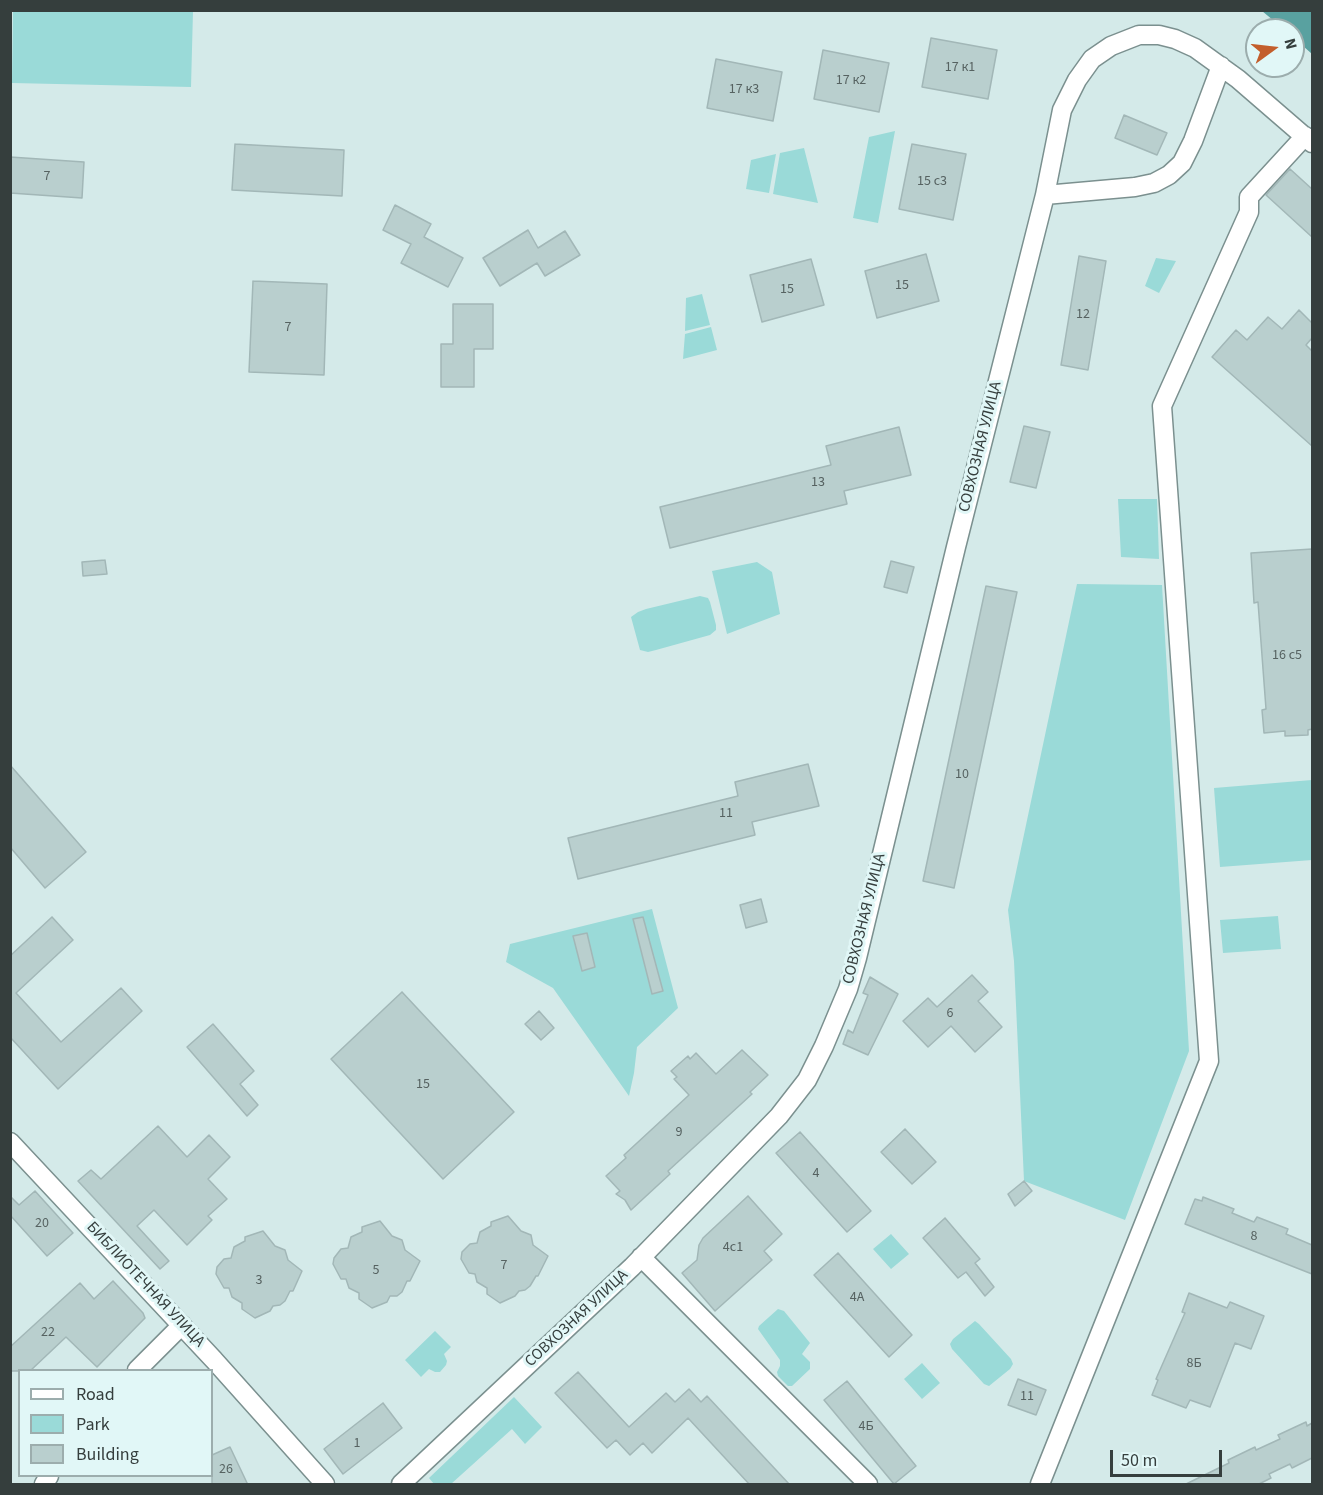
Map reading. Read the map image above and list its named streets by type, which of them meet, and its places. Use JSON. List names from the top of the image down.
{
  "streets": {
    "street": ["СОВХОЗНАЯ УЛИЦА", "БИБЛИОТЕЧНАЯ УЛИЦА"]
  },
  "house_numbers": [
    "17 к1",
    "17 к2",
    "17 к3",
    "7",
    "15 с3",
    "15",
    "15",
    "12",
    "7",
    "13",
    "16 с5",
    "10",
    "11",
    "6",
    "15",
    "9",
    "4",
    "20",
    "8",
    "4с1",
    "7",
    "5",
    "3",
    "4А",
    "22",
    "8Б",
    "11",
    "4Б",
    "1",
    "26"
  ],
  "legend": ["Road", "Park", "Building"],
  "scale_bar": "50 m",
  "north": "right"
}
